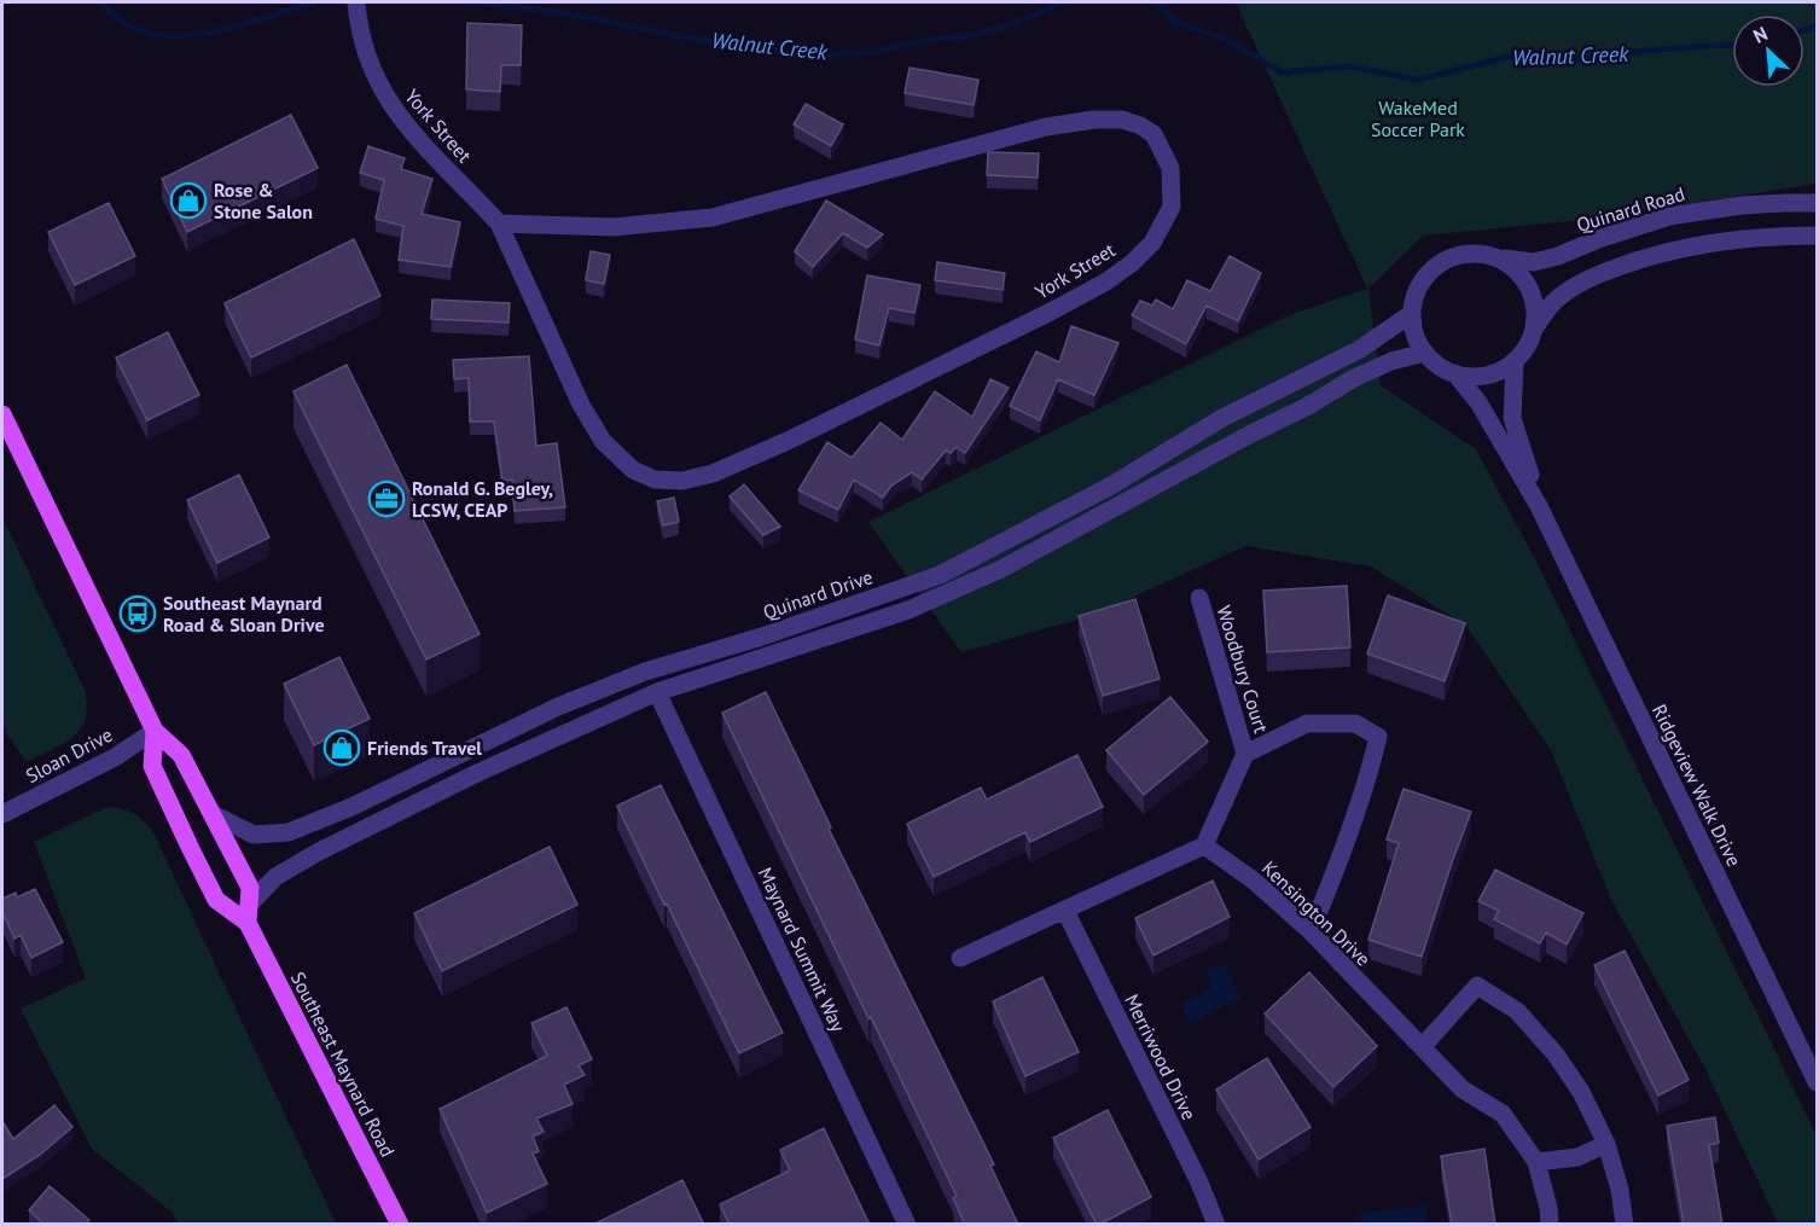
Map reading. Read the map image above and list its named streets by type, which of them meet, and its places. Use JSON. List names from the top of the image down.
{
  "streets": {
    "main road": ["Southeast Maynard Road"],
    "street": [
      "York Street",
      "Quinard Road",
      "Quinard Drive",
      "Woodbury Court",
      "Sloan Drive",
      "Ridgeview Walk Drive",
      "Kensington Drive",
      "Maynard Summit Way",
      "Merriwood Drive"
    ]
  },
  "crossings": [
    ["Quinard Road", "Quinard Drive"],
    ["Quinard Road", "Ridgeview Walk Drive"],
    ["Quinard Drive", "Ridgeview Walk Drive"],
    ["Quinard Drive", "Southeast Maynard Road"],
    ["Sloan Drive", "Southeast Maynard Road"]
  ],
  "water": ["Walnut Creek"],
  "parks": ["WakeMed Soccer Park"],
  "places": {
    "shop": ["Rose & Stone Salon", "Friends Travel"],
    "office": ["Ronald G. Begley, LCSW, CEAP"],
    "bus stop": ["Southeast Maynard Road & Sloan Drive"]
  },
  "north": "top left"
}
